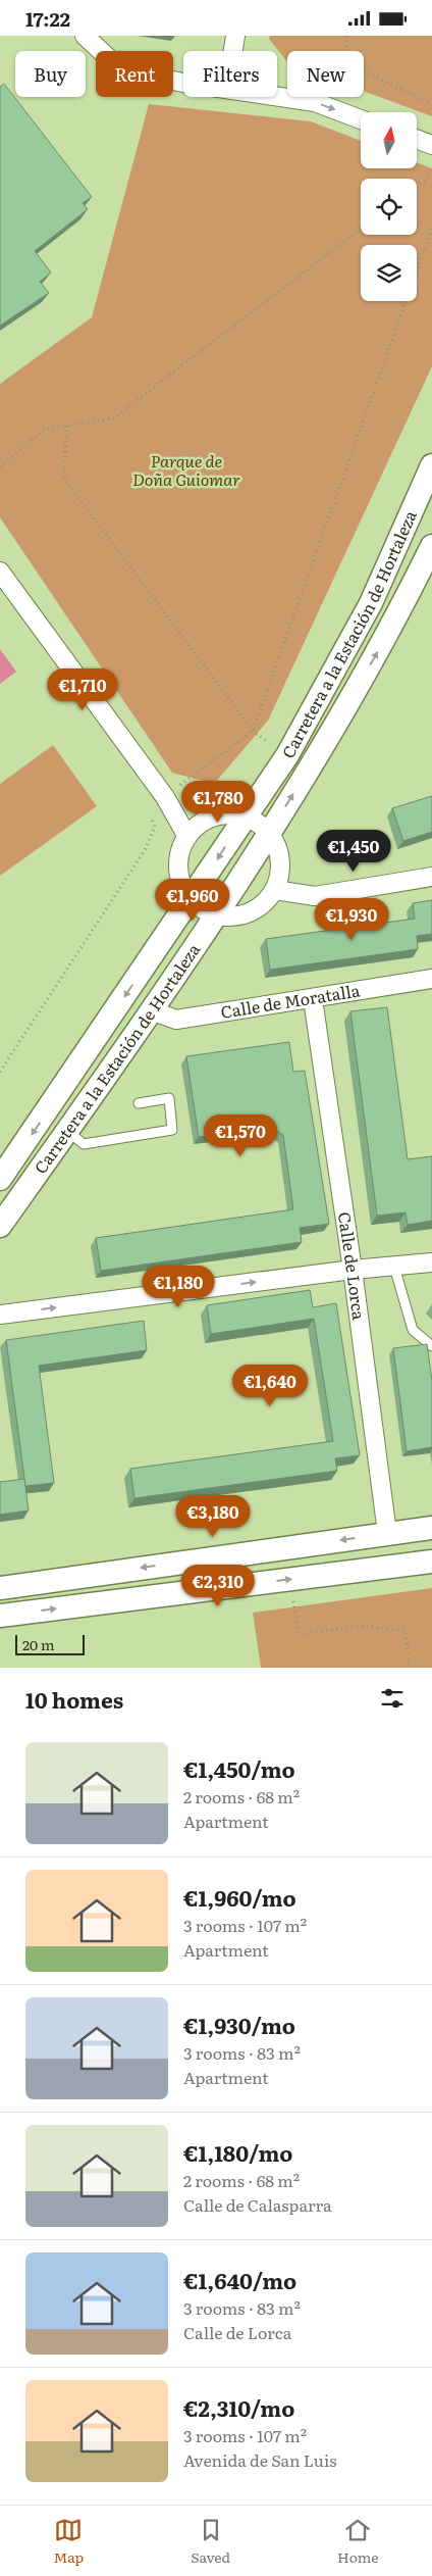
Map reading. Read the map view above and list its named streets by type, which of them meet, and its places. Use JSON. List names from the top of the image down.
{
  "streets": {
    "street": ["Carretera a la Estación de Hortaleza", "Calle de Moratalla", "Calle de Lorca"]
  },
  "crossings": [
    ["Carretera a la Estación de Hortaleza", "Calle de Moratalla"],
    ["Calle de Moratalla", "Calle de Lorca"]
  ],
  "parks": ["Parque de Doña Guiomar"],
  "scale_bar": "20 m",
  "north": "top",
  "page": {
    "status": "17:22",
    "chip": [
      "Buy",
      "Rent",
      "Filters",
      "New"
    ],
    "price": [
      "€1,710",
      "€1,780",
      "€1,450",
      "€1,960",
      "€1,930",
      "€1,570",
      "€1,180",
      "€1,640",
      "€3,180",
      "€2,310"
    ],
    "scale": "20 m",
    "heading": "10 homes",
    "list": [
      {
        "name": "€1,450/mo",
        "note": "2 rooms · 68 m² · Apartment"
      },
      {
        "name": "€1,960/mo",
        "note": "3 rooms · 107 m² · Apartment"
      },
      {
        "name": "€1,930/mo",
        "note": "3 rooms · 83 m² · Apartment"
      },
      {
        "name": "€1,180/mo",
        "note": "2 rooms · 68 m² · Calle de Calasparra"
      },
      {
        "name": "€1,640/mo",
        "note": "3 rooms · 83 m² · Calle de Lorca"
      },
      {
        "name": "€2,310/mo",
        "note": "3 rooms · 107 m² · Avenida de San Luis"
      }
    ],
    "tabs": ["Map", "Saved", "Home"]
  }
}
